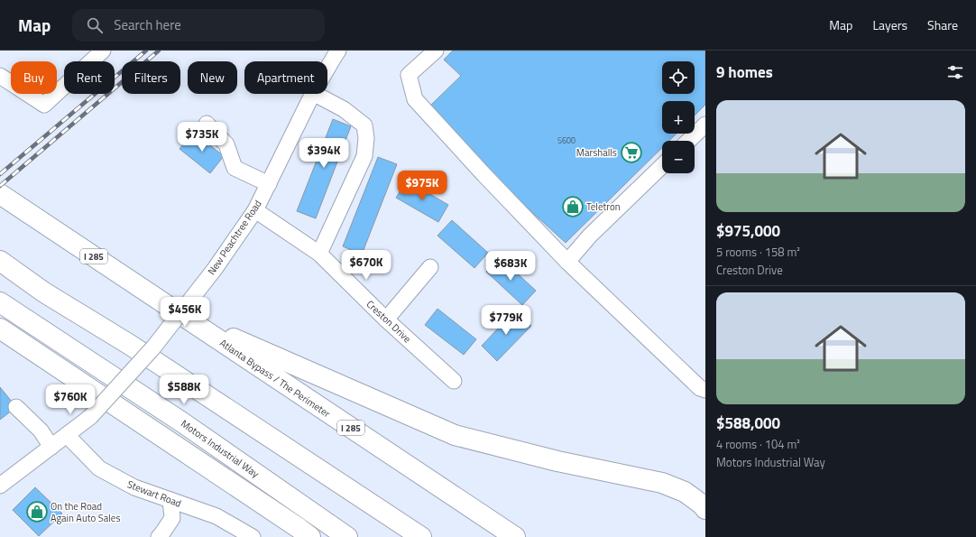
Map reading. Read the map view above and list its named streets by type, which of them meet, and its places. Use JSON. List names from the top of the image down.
{
  "streets": {
    "main road": ["I 285", "Atlanta Bypass / The Perimeter", "Motors Industrial Way"],
    "street": ["New Peachtree Road", "Creston Drive", "Stewart Road"]
  },
  "crossings": [
    ["New Peachtree Road", "Creston Drive"],
    ["New Peachtree Road", "Stewart Road"]
  ],
  "places": {
    "supermarket": ["Marshalls"],
    "shop": ["Teletron", "On the Road Again Auto Sales"]
  },
  "house_numbers": ["5600"],
  "page": {
    "header": "Map",
    "search": "Search here",
    "nav": ["Map", "Layers", "Share"],
    "heading": "9 homes",
    "map_buttons": ["+", "−"],
    "chip": [
      "Buy",
      "Rent",
      "Filters",
      "New",
      "Apartment"
    ],
    "list": [
      {
        "name": "$975,000",
        "note": "5 rooms · 158 m² · Creston Drive"
      },
      {
        "name": "$588,000",
        "note": "4 rooms · 104 m² · Motors Industrial Way"
      }
    ],
    "price": [
      "$735K",
      "$394K",
      "$975K",
      "$670K",
      "$683K",
      "$456K",
      "$779K",
      "$588K",
      "$760K"
    ]
  }
}
